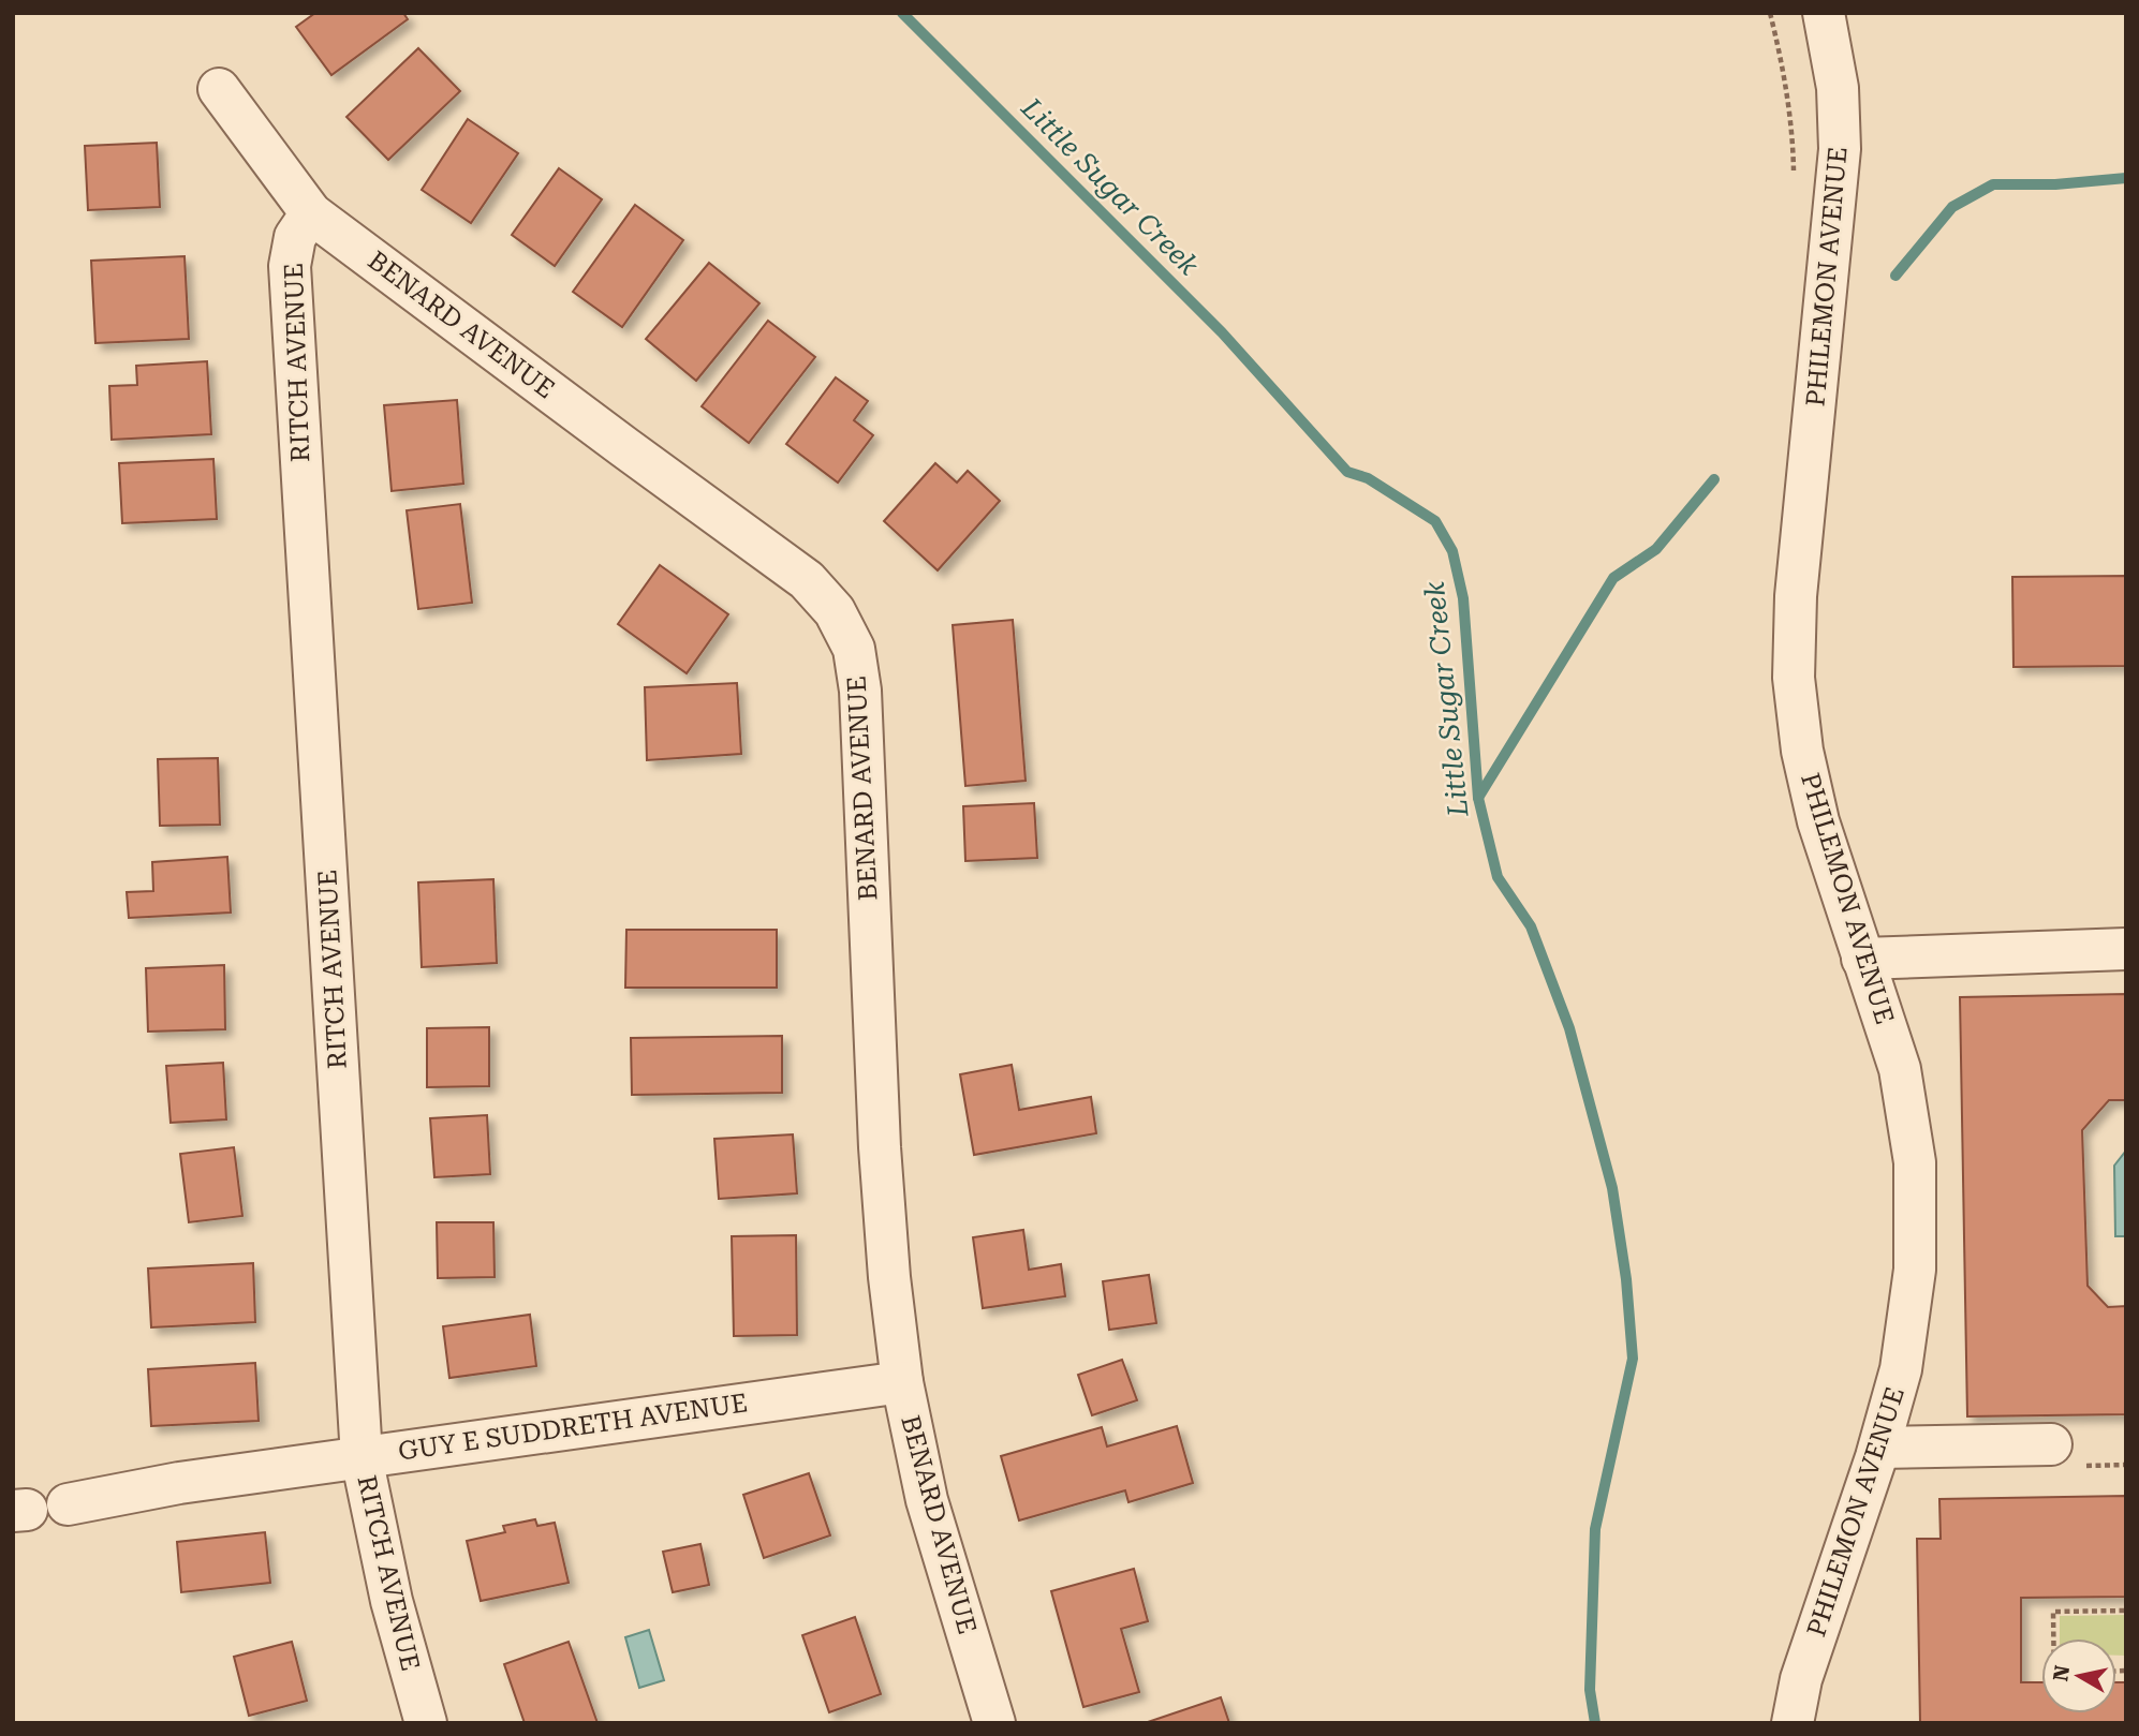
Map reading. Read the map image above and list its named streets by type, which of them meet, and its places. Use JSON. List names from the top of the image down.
{
  "streets": {
    "street": [
      "PHILEMON AVENUE",
      "BENARD AVENUE",
      "RITCH AVENUE",
      "GUY E SUDDRETH AVENUE"
    ]
  },
  "crossings": [
    ["BENARD AVENUE", "RITCH AVENUE"],
    ["BENARD AVENUE", "GUY E SUDDRETH AVENUE"],
    ["RITCH AVENUE", "GUY E SUDDRETH AVENUE"]
  ],
  "water": ["Little Sugar Creek"],
  "north": "left"
}
